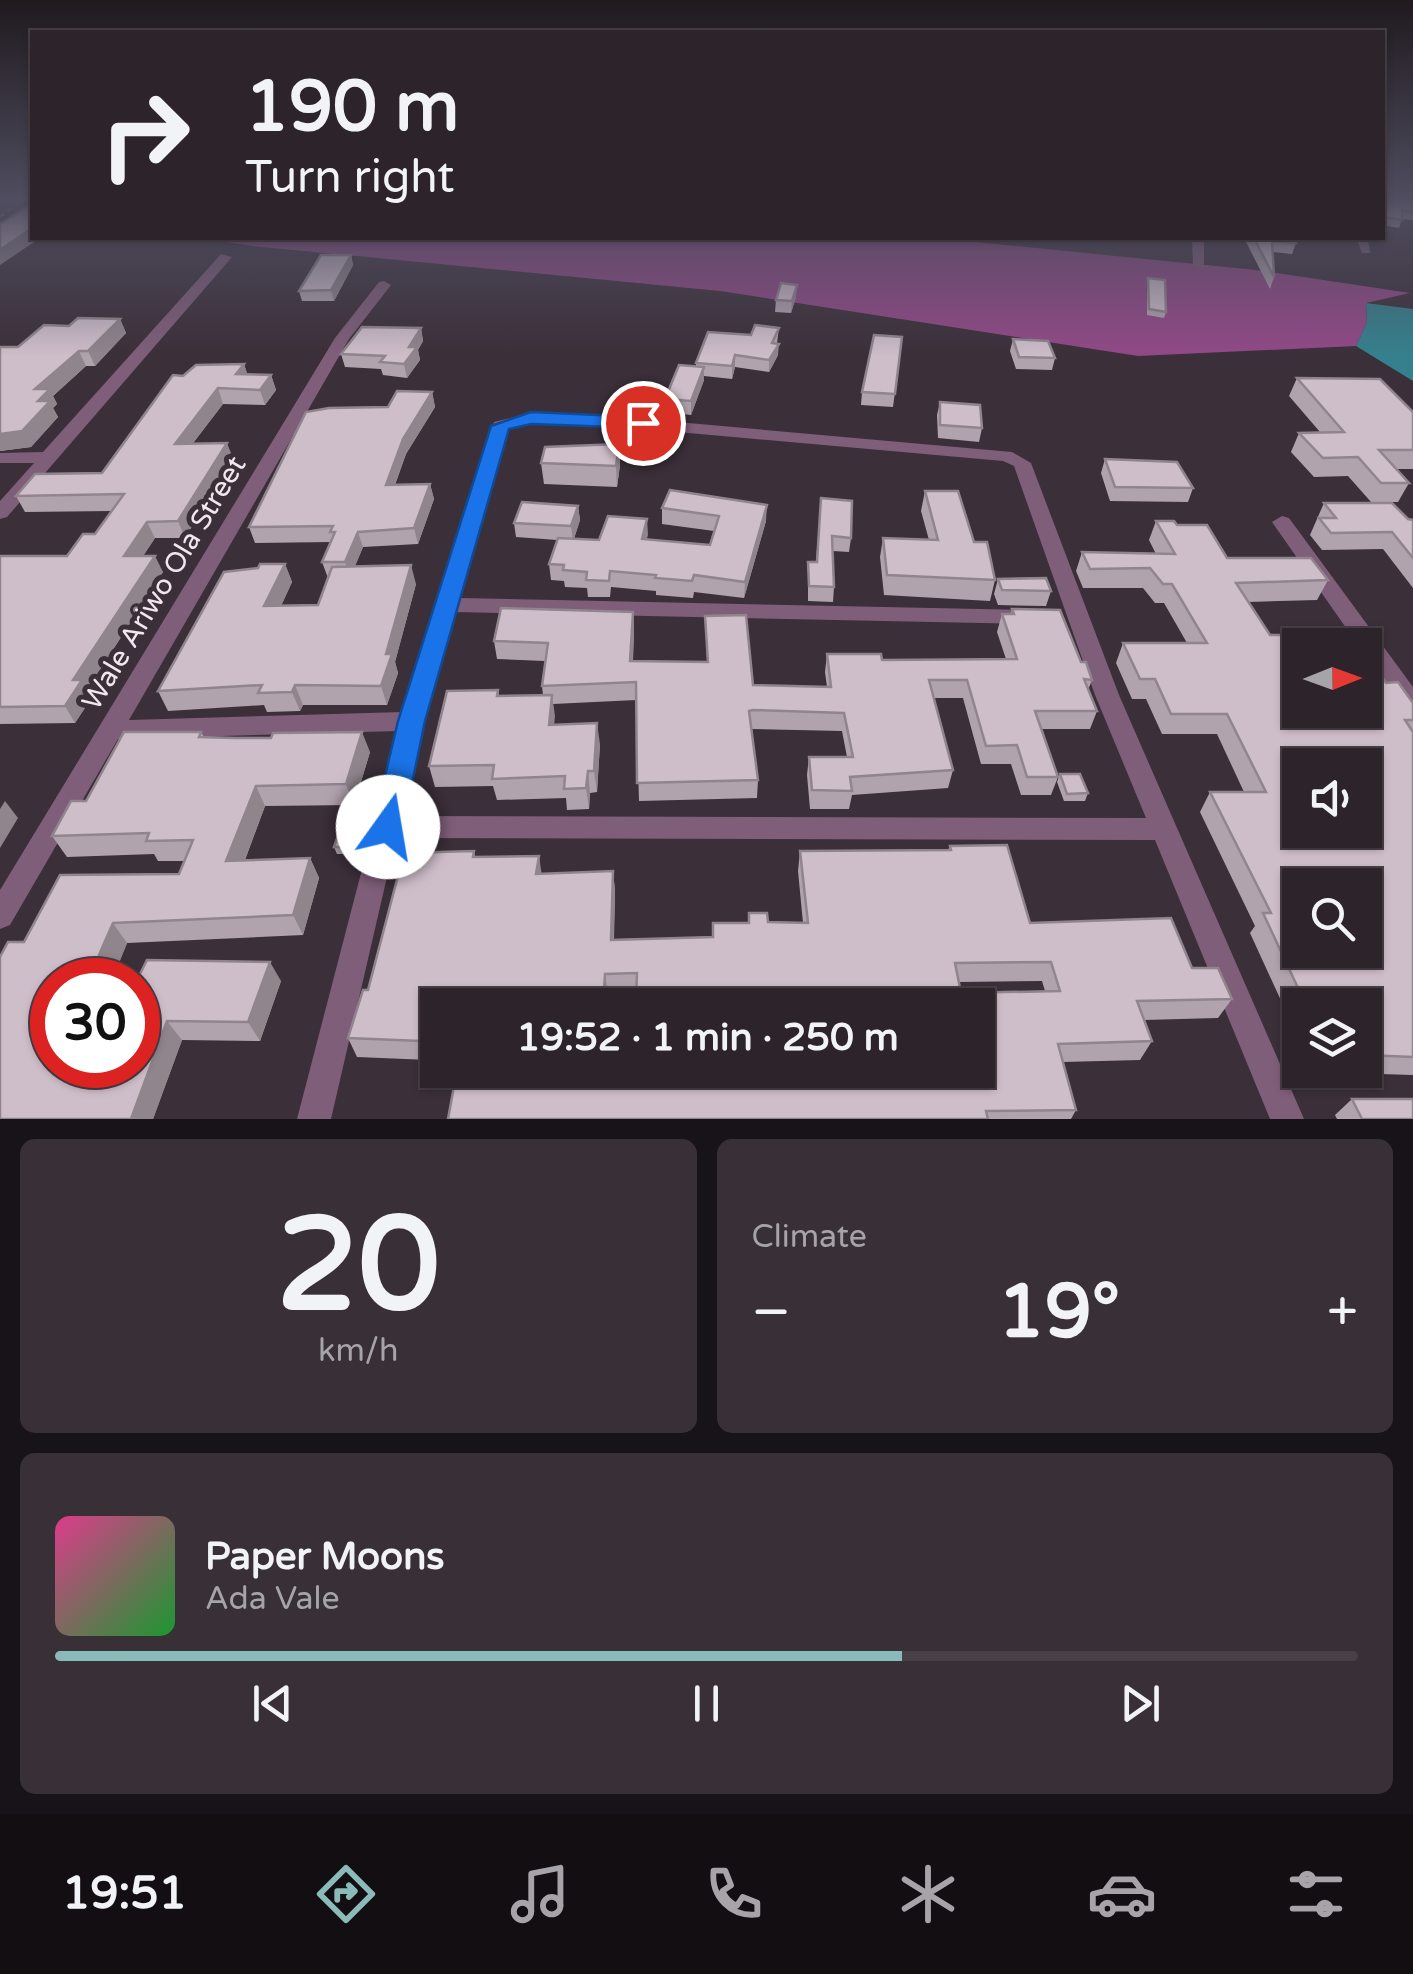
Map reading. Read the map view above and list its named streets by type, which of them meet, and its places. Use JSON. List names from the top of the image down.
{
  "streets": {
    "street": ["Wale Ariwo Ola Street"]
  },
  "north": "right",
  "page": {
    "turn": ["190 m", "Turn right"],
    "limit": "30",
    "trip": "19:52 · 1 min · 250 m",
    "tile": [
      ["20", "km/h"],
      "Climate"
    ],
    "heat": ["−", "19°", "+"],
    "song": ["Paper Moons", "Ada Vale"],
    "tabs": "19:51"
  }
}
